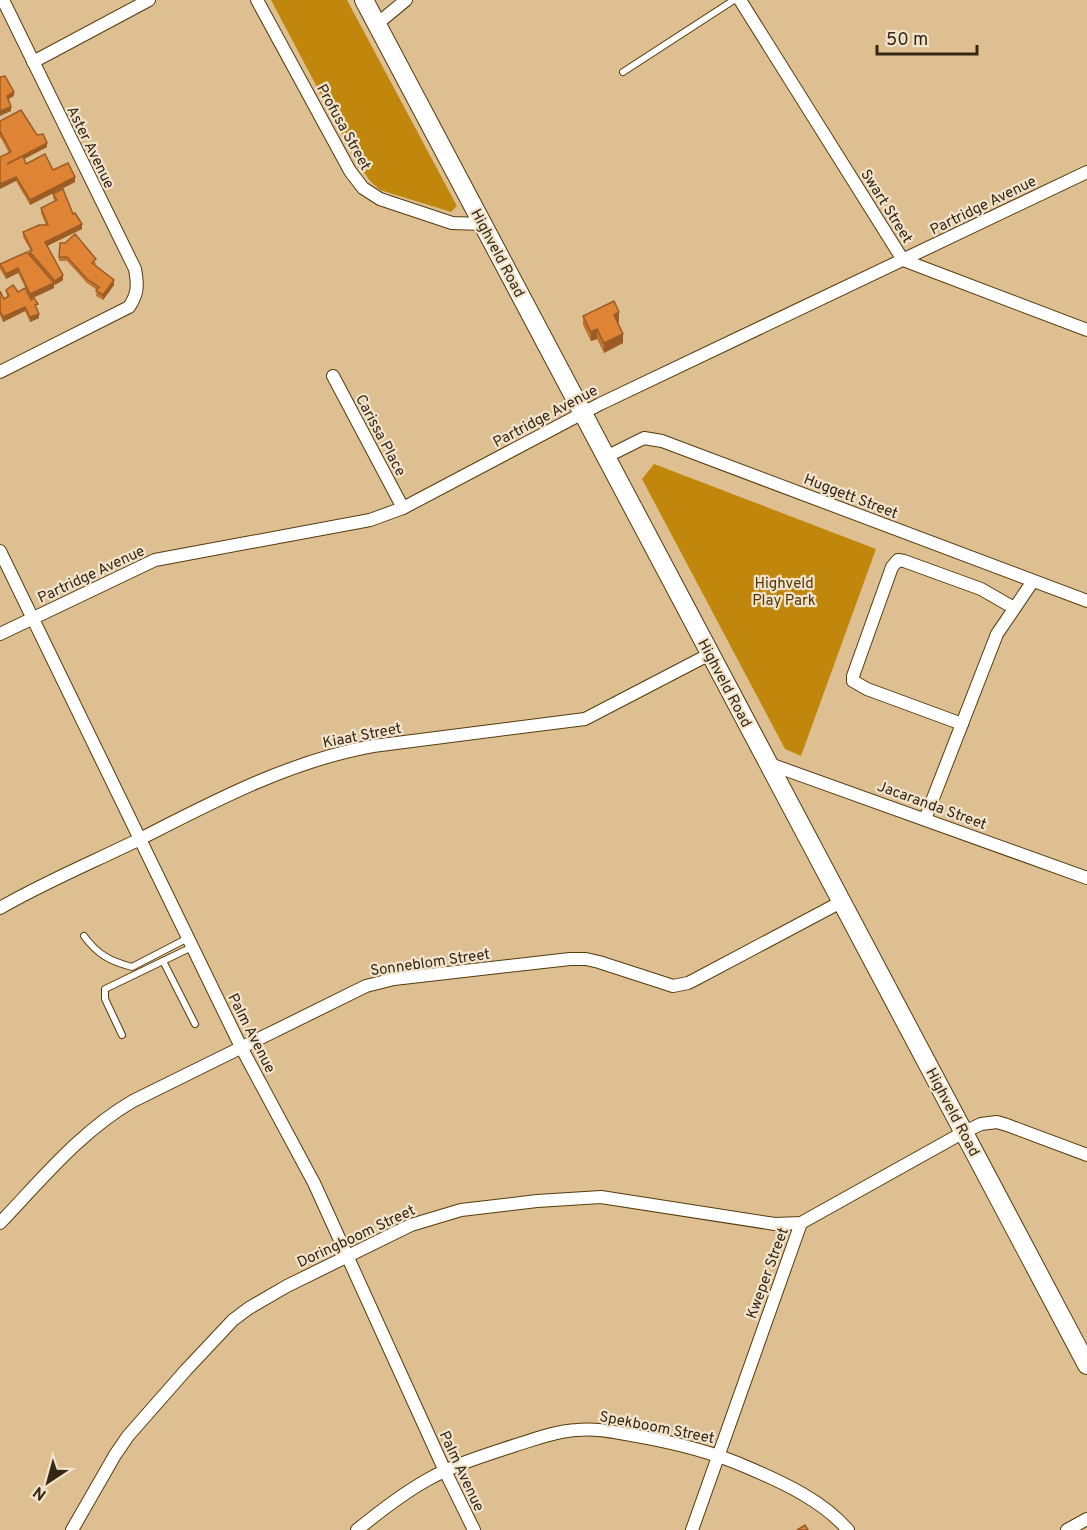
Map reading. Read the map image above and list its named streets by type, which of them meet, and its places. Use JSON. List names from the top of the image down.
{
  "streets": {
    "street": [
      "Profusa Street",
      "Aster Avenue",
      "Partridge Avenue",
      "Swart Street",
      "Highveld Road",
      "Carissa Place",
      "Huggett Street",
      "Kiaat Street",
      "Jacaranda Street",
      "Sonneblom Street",
      "Palm Avenue",
      "Doringboom Street",
      "Kweper Street",
      "Spekboom Street"
    ]
  },
  "crossings": [
    ["Profusa Street", "Highveld Road"],
    ["Partridge Avenue", "Swart Street"],
    ["Partridge Avenue", "Highveld Road"],
    ["Partridge Avenue", "Carissa Place"],
    ["Partridge Avenue", "Palm Avenue"],
    ["Highveld Road", "Huggett Street"],
    ["Highveld Road", "Kiaat Street"],
    ["Highveld Road", "Jacaranda Street"],
    ["Highveld Road", "Sonneblom Street"],
    ["Highveld Road", "Kweper Street"],
    ["Kiaat Street", "Palm Avenue"],
    ["Sonneblom Street", "Palm Avenue"],
    ["Palm Avenue", "Doringboom Street"],
    ["Palm Avenue", "Spekboom Street"],
    ["Doringboom Street", "Kweper Street"],
    ["Kweper Street", "Spekboom Street"]
  ],
  "parks": ["Highveld Play Park"],
  "scale_bar": "50 m",
  "north": "bottom left"
}
